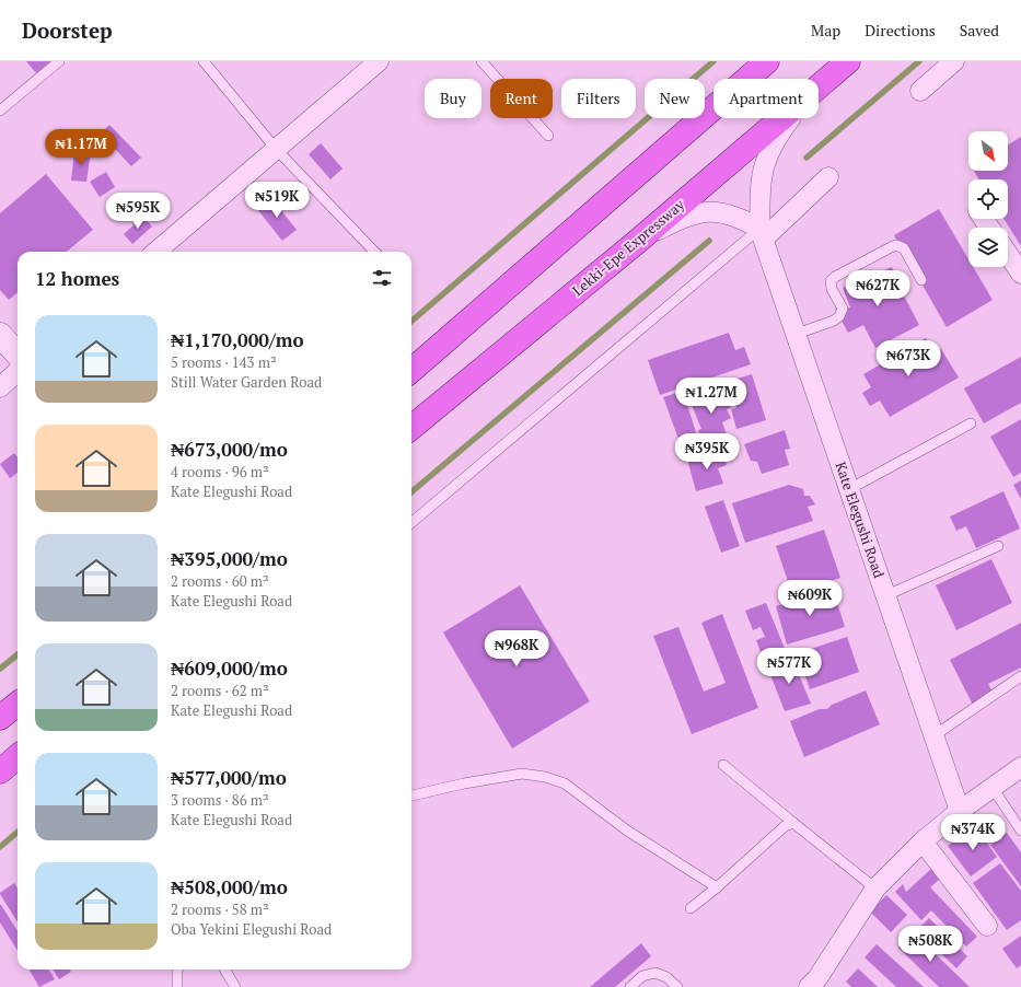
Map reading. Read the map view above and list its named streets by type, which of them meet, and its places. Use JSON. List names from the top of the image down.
{
  "streets": {
    "highway": ["Lekki-Epe Expressway"],
    "street": ["Kate Elegushi Road"]
  },
  "north": "bottom right",
  "page": {
    "header": "Doorstep",
    "nav": ["Map", "Directions", "Saved"],
    "chip": [
      "Buy",
      "Rent",
      "Filters",
      "New",
      "Apartment"
    ],
    "price": [
      "₦1.17M",
      "₦519K",
      "₦595K",
      "₦627K",
      "₦673K",
      "₦1.27M",
      "₦395K",
      "₦609K",
      "₦968K",
      "₦577K",
      "₦374K",
      "₦508K"
    ],
    "heading": "12 homes",
    "list": [
      {
        "name": "₦1,170,000/mo",
        "note": "5 rooms · 143 m² · Still Water Garden Road"
      },
      {
        "name": "₦673,000/mo",
        "note": "4 rooms · 96 m² · Kate Elegushi Road"
      },
      {
        "name": "₦395,000/mo",
        "note": "2 rooms · 60 m² · Kate Elegushi Road"
      },
      {
        "name": "₦609,000/mo",
        "note": "2 rooms · 62 m² · Kate Elegushi Road"
      },
      {
        "name": "₦577,000/mo",
        "note": "3 rooms · 86 m² · Kate Elegushi Road"
      },
      {
        "name": "₦508,000/mo",
        "note": "2 rooms · 58 m² · Oba Yekini Elegushi Road"
      }
    ]
  }
}
